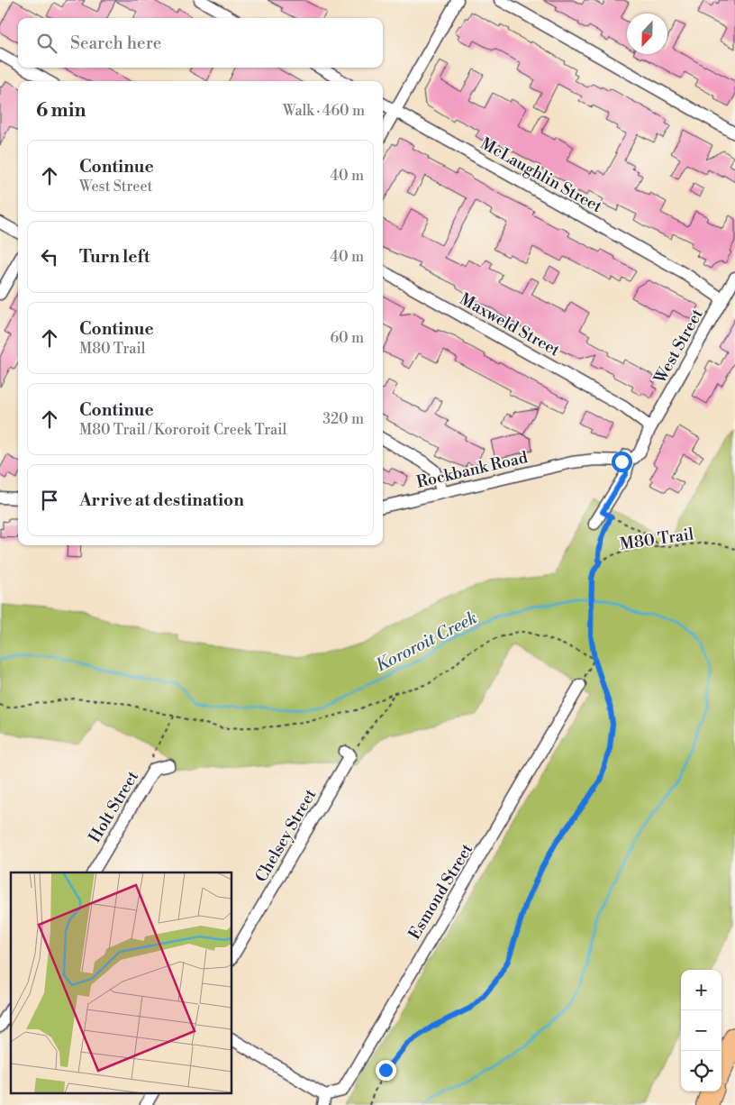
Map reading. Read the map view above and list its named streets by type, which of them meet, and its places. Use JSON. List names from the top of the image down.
{
  "streets": {
    "street": [
      "McLaughlin Street",
      "Maxweld Street",
      "West Street",
      "Rockbank Road",
      "Holt Street",
      "Chelsey Street",
      "Esmond Street"
    ],
    "path": ["M80 Trail"]
  },
  "crossings": [
    ["McLaughlin Street", "West Street"],
    ["Maxweld Street", "West Street"],
    ["West Street", "Rockbank Road"]
  ],
  "water": ["Kororoit Creek"],
  "north": "bottom",
  "page": {
    "search": "Search here",
    "heading": ["6 min", "Walk · 460 m"],
    "list": [
      ["Continue", "West Street", "40 m"],
      ["Turn left", "40 m"],
      ["Continue", "M80 Trail", "60 m"],
      ["Continue", "M80 Trail / Kororoit Creek Trail", "320 m"],
      "Arrive at destination"
    ],
    "map_buttons": ["+", "−"]
  }
}
